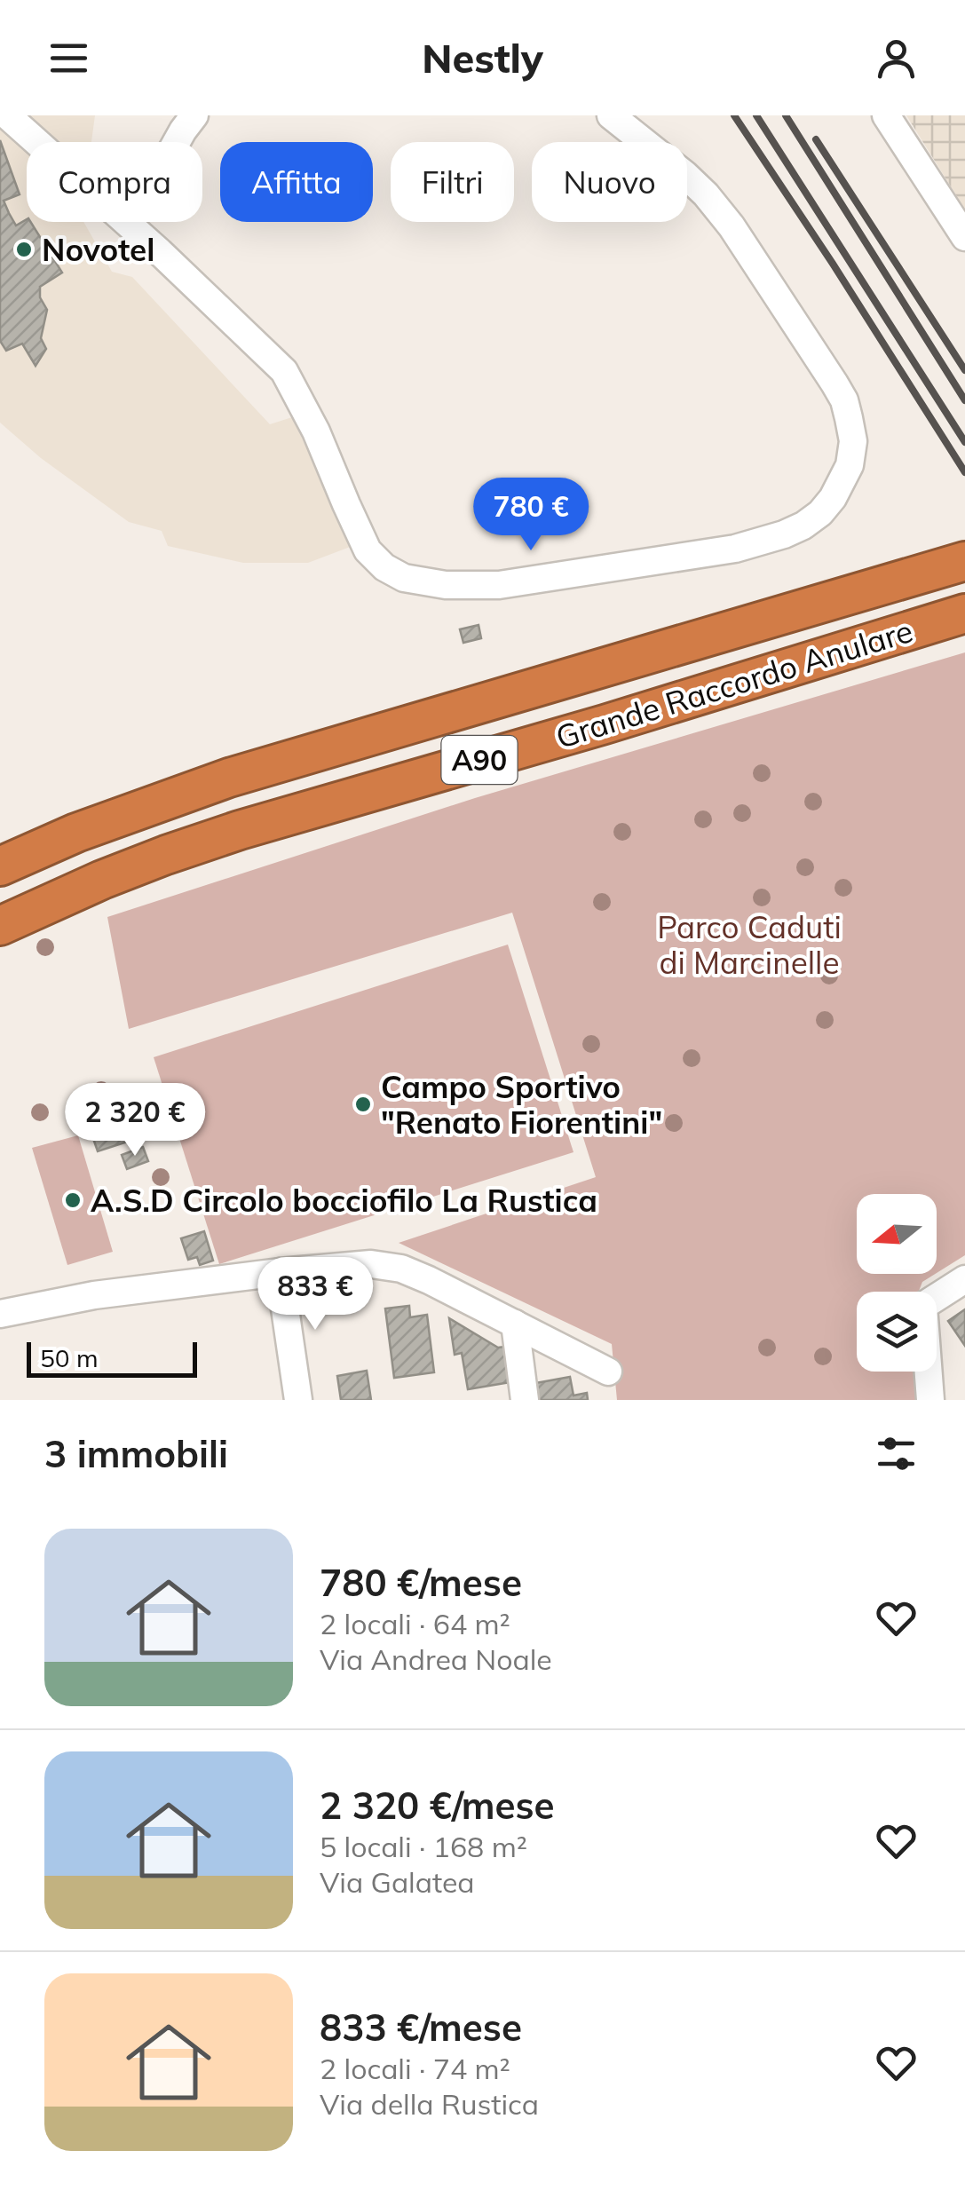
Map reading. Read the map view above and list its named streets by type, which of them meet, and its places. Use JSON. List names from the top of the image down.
{
  "streets": {
    "highway": ["Grande Raccordo Anulare", "A90"]
  },
  "parks": ["Parco Caduti di Marcinelle"],
  "places": ["Novotel", "Campo Sportivo \"Renato Fiorentini\"", "A.S.D Circolo bocciofilo La Rustica"],
  "scale_bar": "50 m",
  "north": "left",
  "page": {
    "header": "Nestly",
    "chip": [
      "Compra",
      "Affitta",
      "Filtri",
      "Nuovo"
    ],
    "price": ["780 €", "2 320 €", "833 €"],
    "scale": "50 m",
    "heading": "3 immobili",
    "list": [
      {
        "name": "780 €/mese",
        "note": "2 locali · 64 m² · Via Andrea Noale"
      },
      {
        "name": "2 320 €/mese",
        "note": "5 locali · 168 m² · Via Galatea"
      },
      {
        "name": "833 €/mese",
        "note": "2 locali · 74 m² · Via della Rustica"
      }
    ]
  }
}
